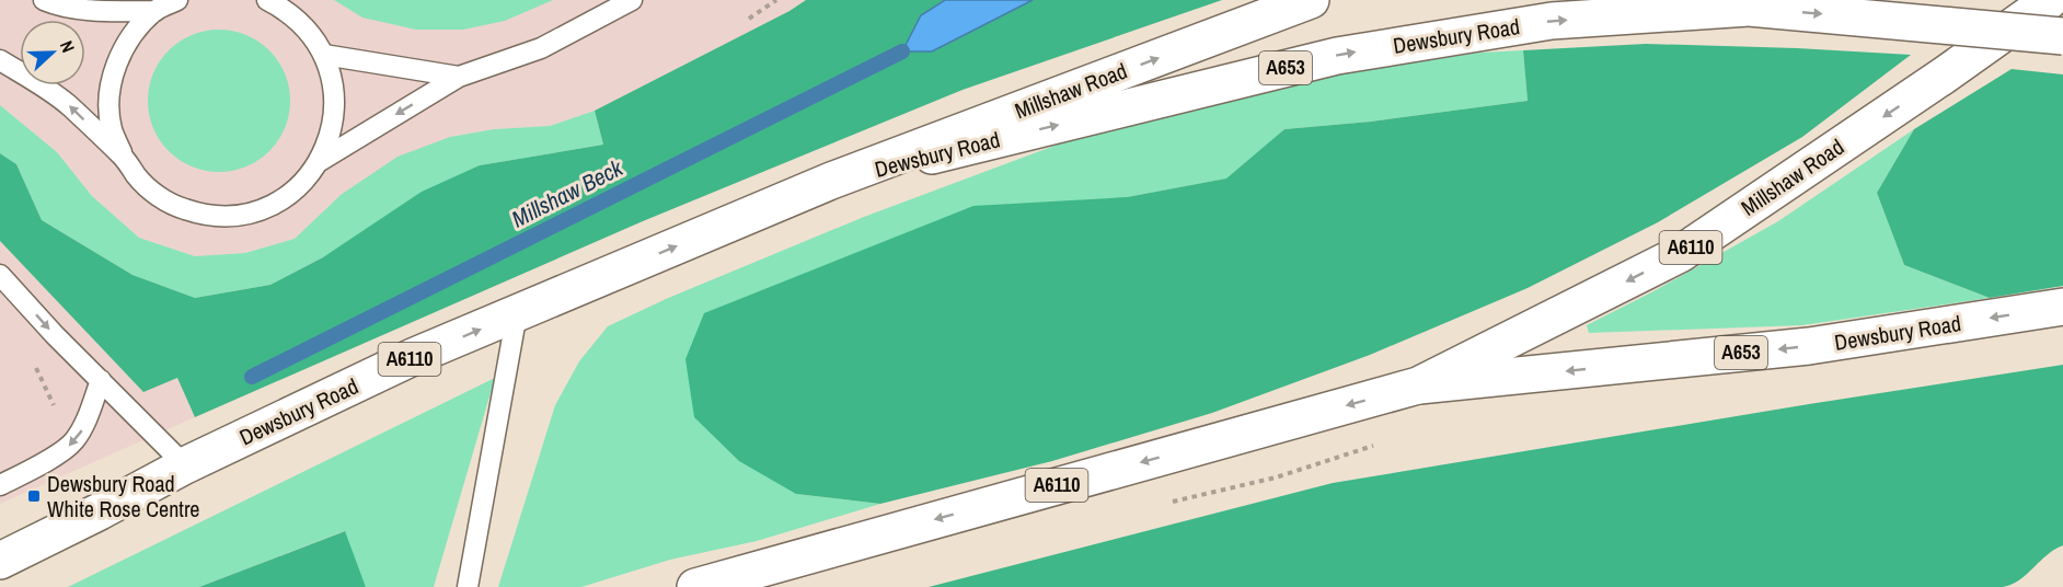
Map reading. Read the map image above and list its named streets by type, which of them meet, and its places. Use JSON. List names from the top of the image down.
{
  "streets": {
    "main road": [
      "Dewsbury Road",
      "A653",
      "Millshaw Road",
      "A6110"
    ]
  },
  "crossings": [
    ["Dewsbury Road", "Millshaw Road"]
  ],
  "water": ["Millshaw Beck"],
  "places": {
    "transit": ["Dewsbury Road White Rose Centre"]
  },
  "north": "right"
}
